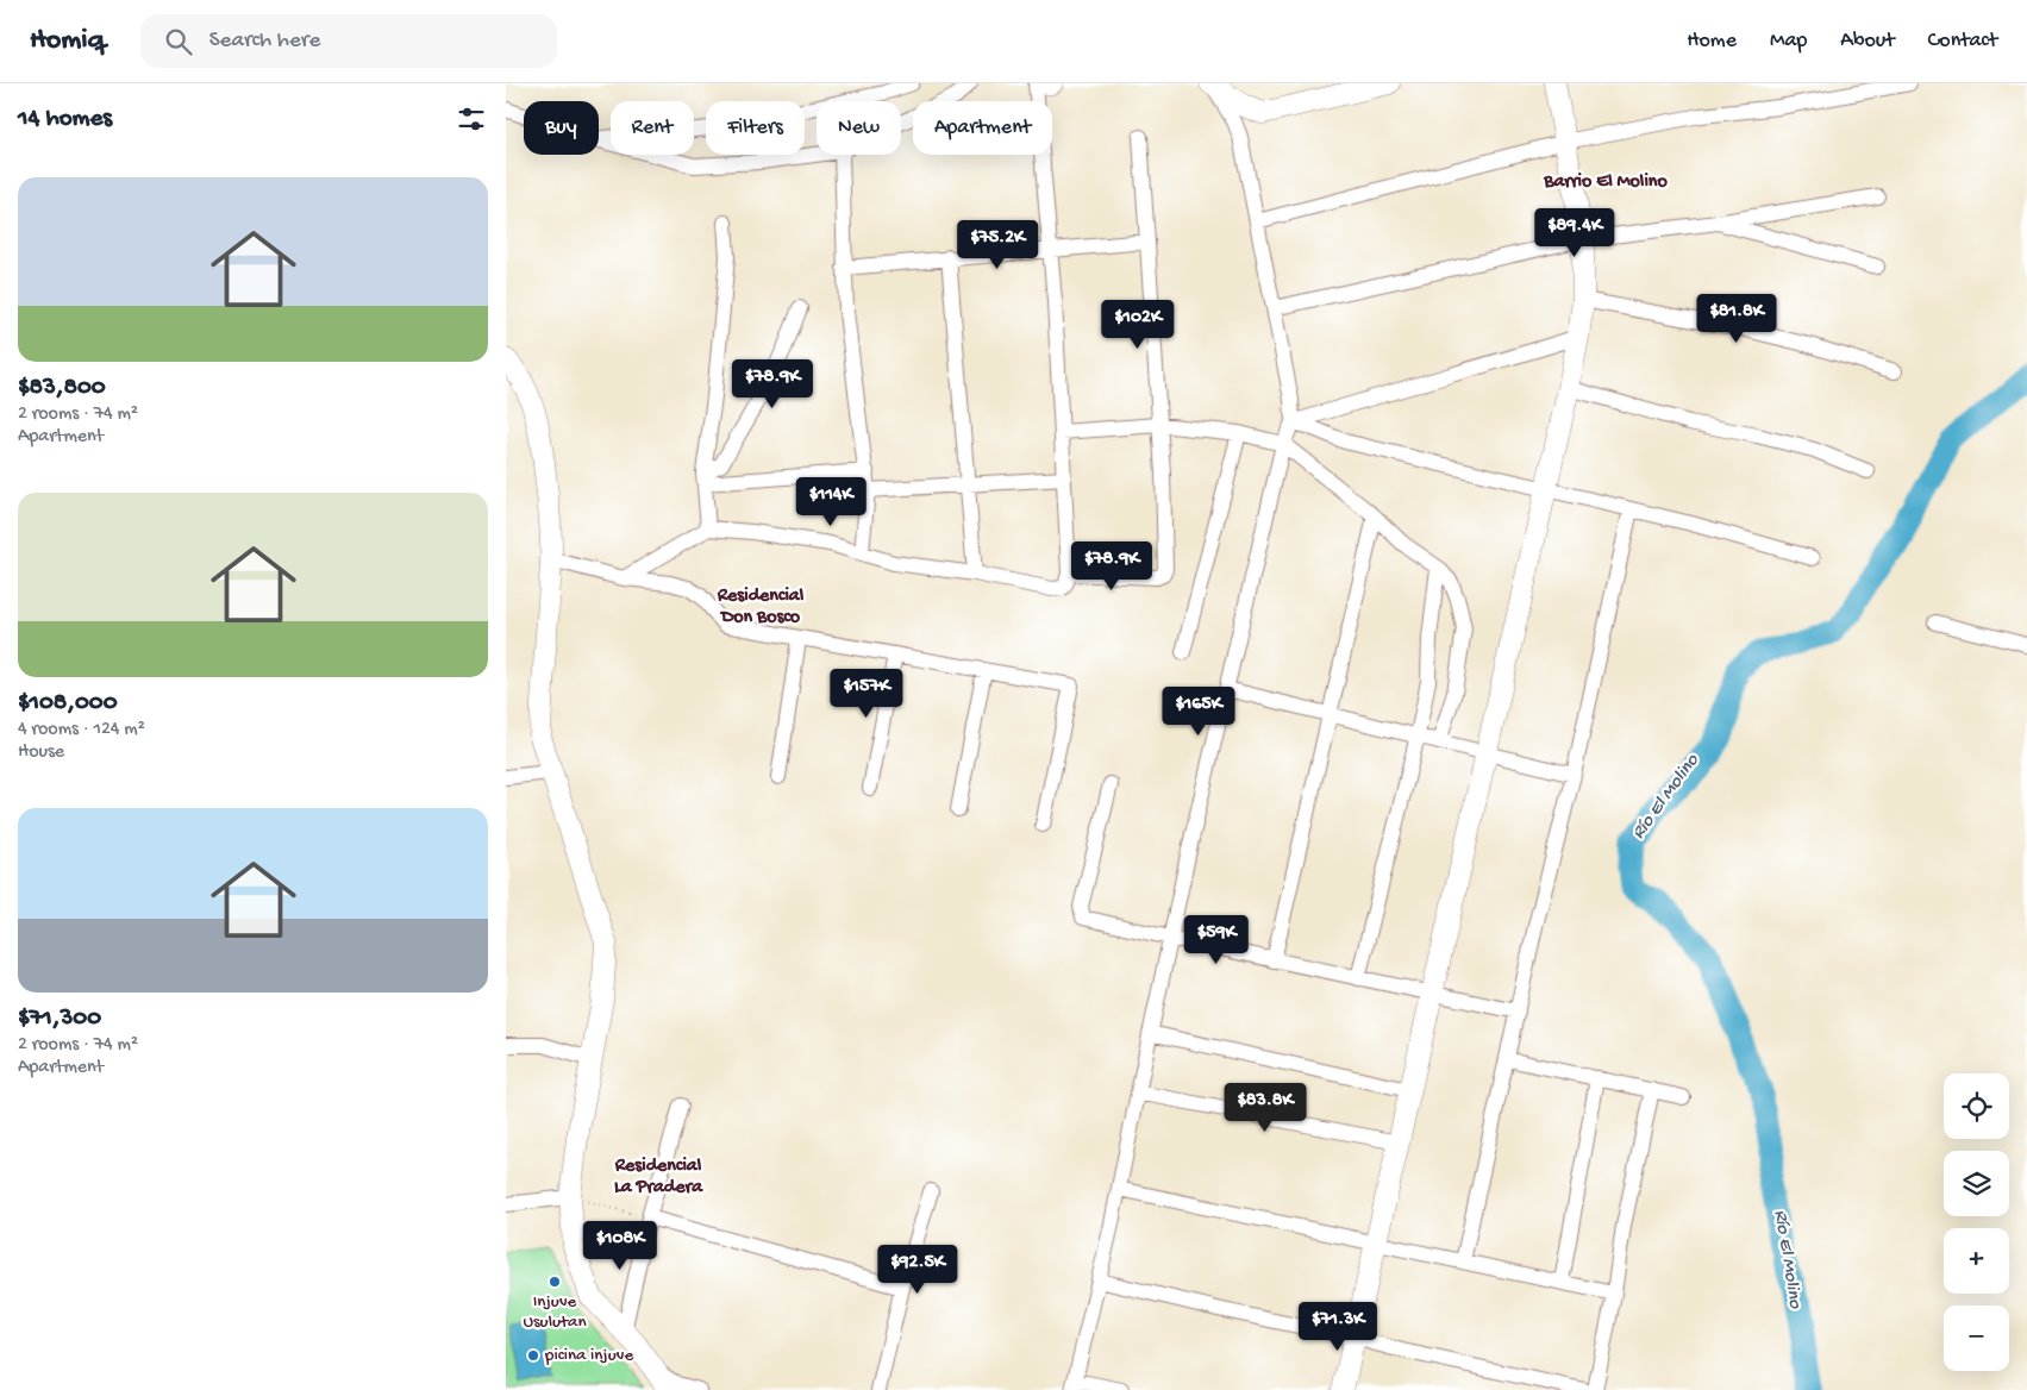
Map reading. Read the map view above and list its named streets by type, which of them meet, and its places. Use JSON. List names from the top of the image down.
{
  "districts": ["Barrio El Molino", "Residencial Don Bosco", "Residencial La Pradera"],
  "water": ["Río El Molino"],
  "places": ["Injuve Usulutan", "picina injuve"],
  "page": {
    "header": "Homiq",
    "search": "Search here",
    "nav": [
      "Home",
      "Map",
      "About",
      "Contact"
    ],
    "heading": "14 homes",
    "chip": [
      "Buy",
      "Rent",
      "Filters",
      "New",
      "Apartment"
    ],
    "list": [
      {
        "name": "$83,800",
        "note": "2 rooms · 74 m² · Apartment"
      },
      {
        "name": "$108,000",
        "note": "4 rooms · 124 m² · House"
      },
      {
        "name": "$71,300",
        "note": "2 rooms · 74 m² · Apartment"
      }
    ],
    "price": [
      "$89.4K",
      "$75.2K",
      "$81.8K",
      "$102K",
      "$78.9K",
      "$114K",
      "$78.9K",
      "$157K",
      "$165K",
      "$59K",
      "$83.8K",
      "$108K",
      "$92.5K",
      "$71.3K"
    ],
    "map_buttons": ["+", "−"]
  }
}
